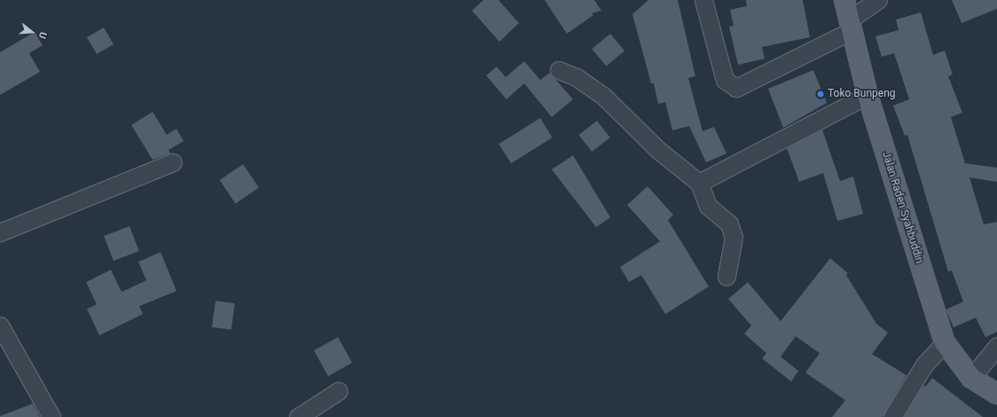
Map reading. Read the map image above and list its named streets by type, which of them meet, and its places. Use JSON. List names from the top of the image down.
{
  "streets": {
    "main road": ["Jalan Raden Syahbuddin"]
  },
  "places": ["Toko Bunpeng"],
  "north": "right"
}
